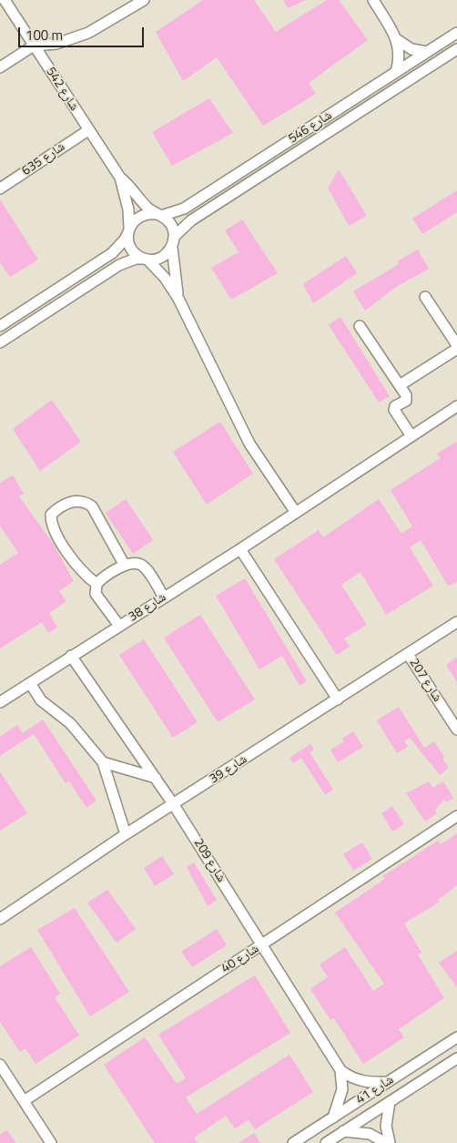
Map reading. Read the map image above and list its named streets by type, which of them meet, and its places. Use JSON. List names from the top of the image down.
{
  "streets": {
    "street": [
      "شارع 542",
      "شارع 546",
      "شارع 635",
      "شارع 38",
      "شارع 207",
      "شارع 39",
      "شارع 209",
      "شارع 40",
      "شارع 41"
    ]
  },
  "crossings": [
    ["شارع 542", "شارع 546"],
    ["شارع 542", "شارع 635"],
    ["شارع 38", "شارع 209"],
    ["شارع 207", "شارع 39"],
    ["شارع 39", "شارع 209"],
    ["شارع 209", "شارع 40"],
    ["شارع 209", "شارع 41"]
  ],
  "scale_bar": "100 m"
}
